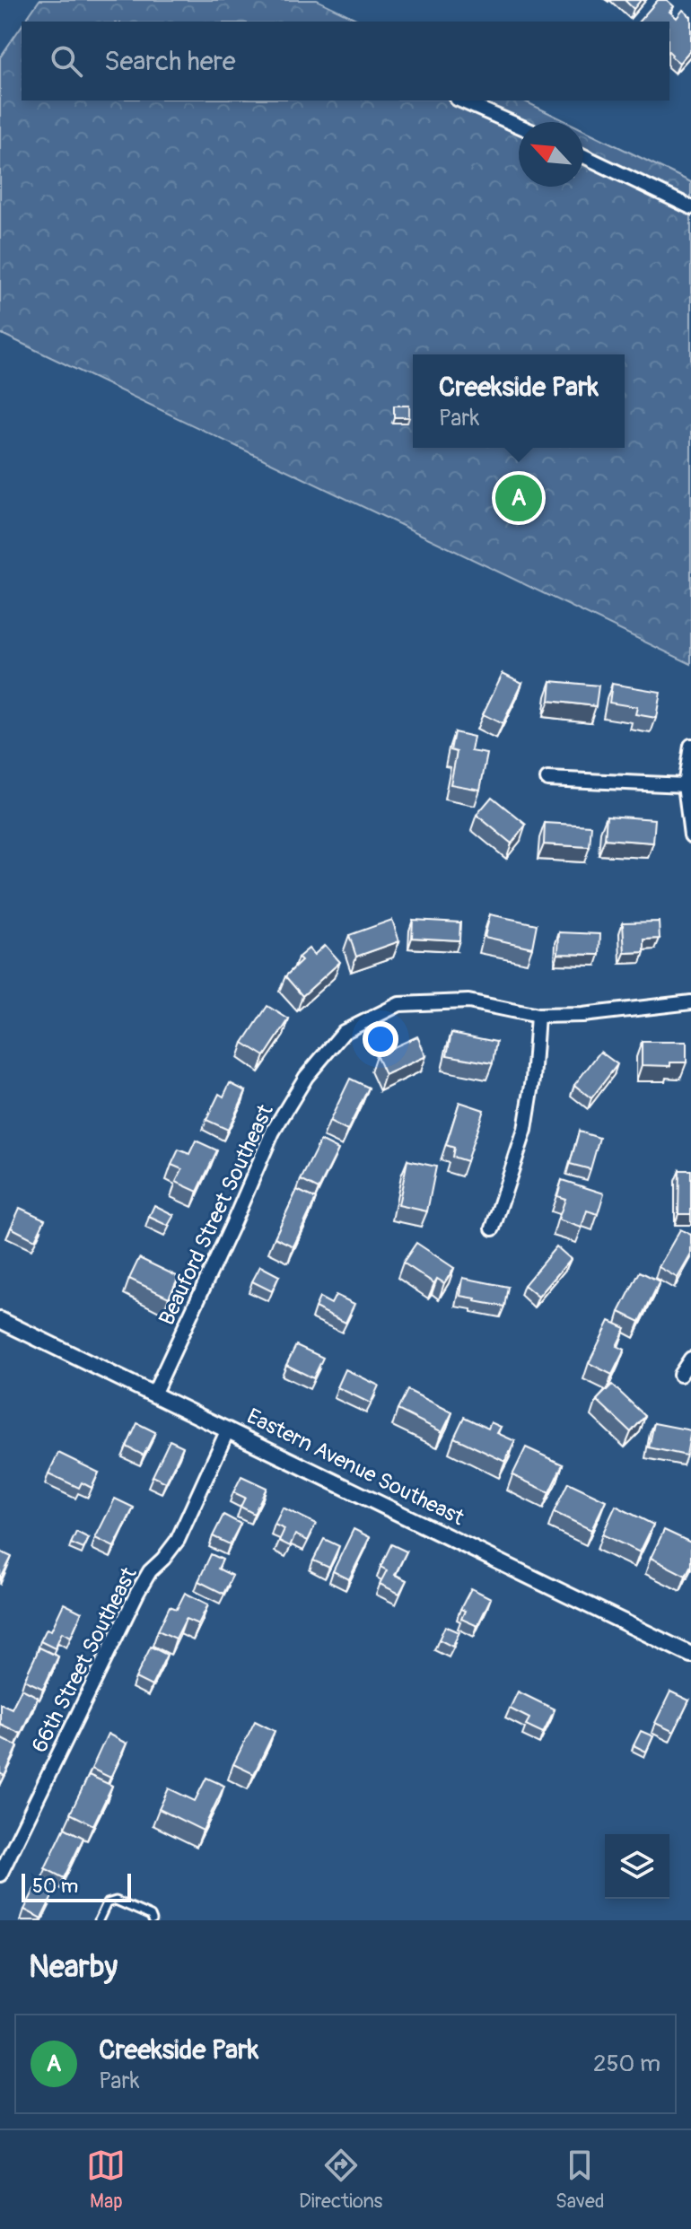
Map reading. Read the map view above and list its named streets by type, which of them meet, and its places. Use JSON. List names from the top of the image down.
{
  "streets": {
    "street": ["Beauford Street Southeast", "Eastern Avenue Southeast", "66th Street Southeast"]
  },
  "crossings": [
    ["Beauford Street Southeast", "Eastern Avenue Southeast"],
    ["Eastern Avenue Southeast", "66th Street Southeast"]
  ],
  "scale_bar": "50 m",
  "north": "top left",
  "page": {
    "search": "Search here",
    "popup": ["Creekside Park", "Park"],
    "pins": "A",
    "scale": "50 m",
    "heading": "Nearby",
    "list": [
      {
        "mark": "A",
        "name": "Creekside Park",
        "note": "Park",
        "value": "250 m"
      }
    ],
    "nav": ["Map", "Directions", "Saved"]
  }
}
